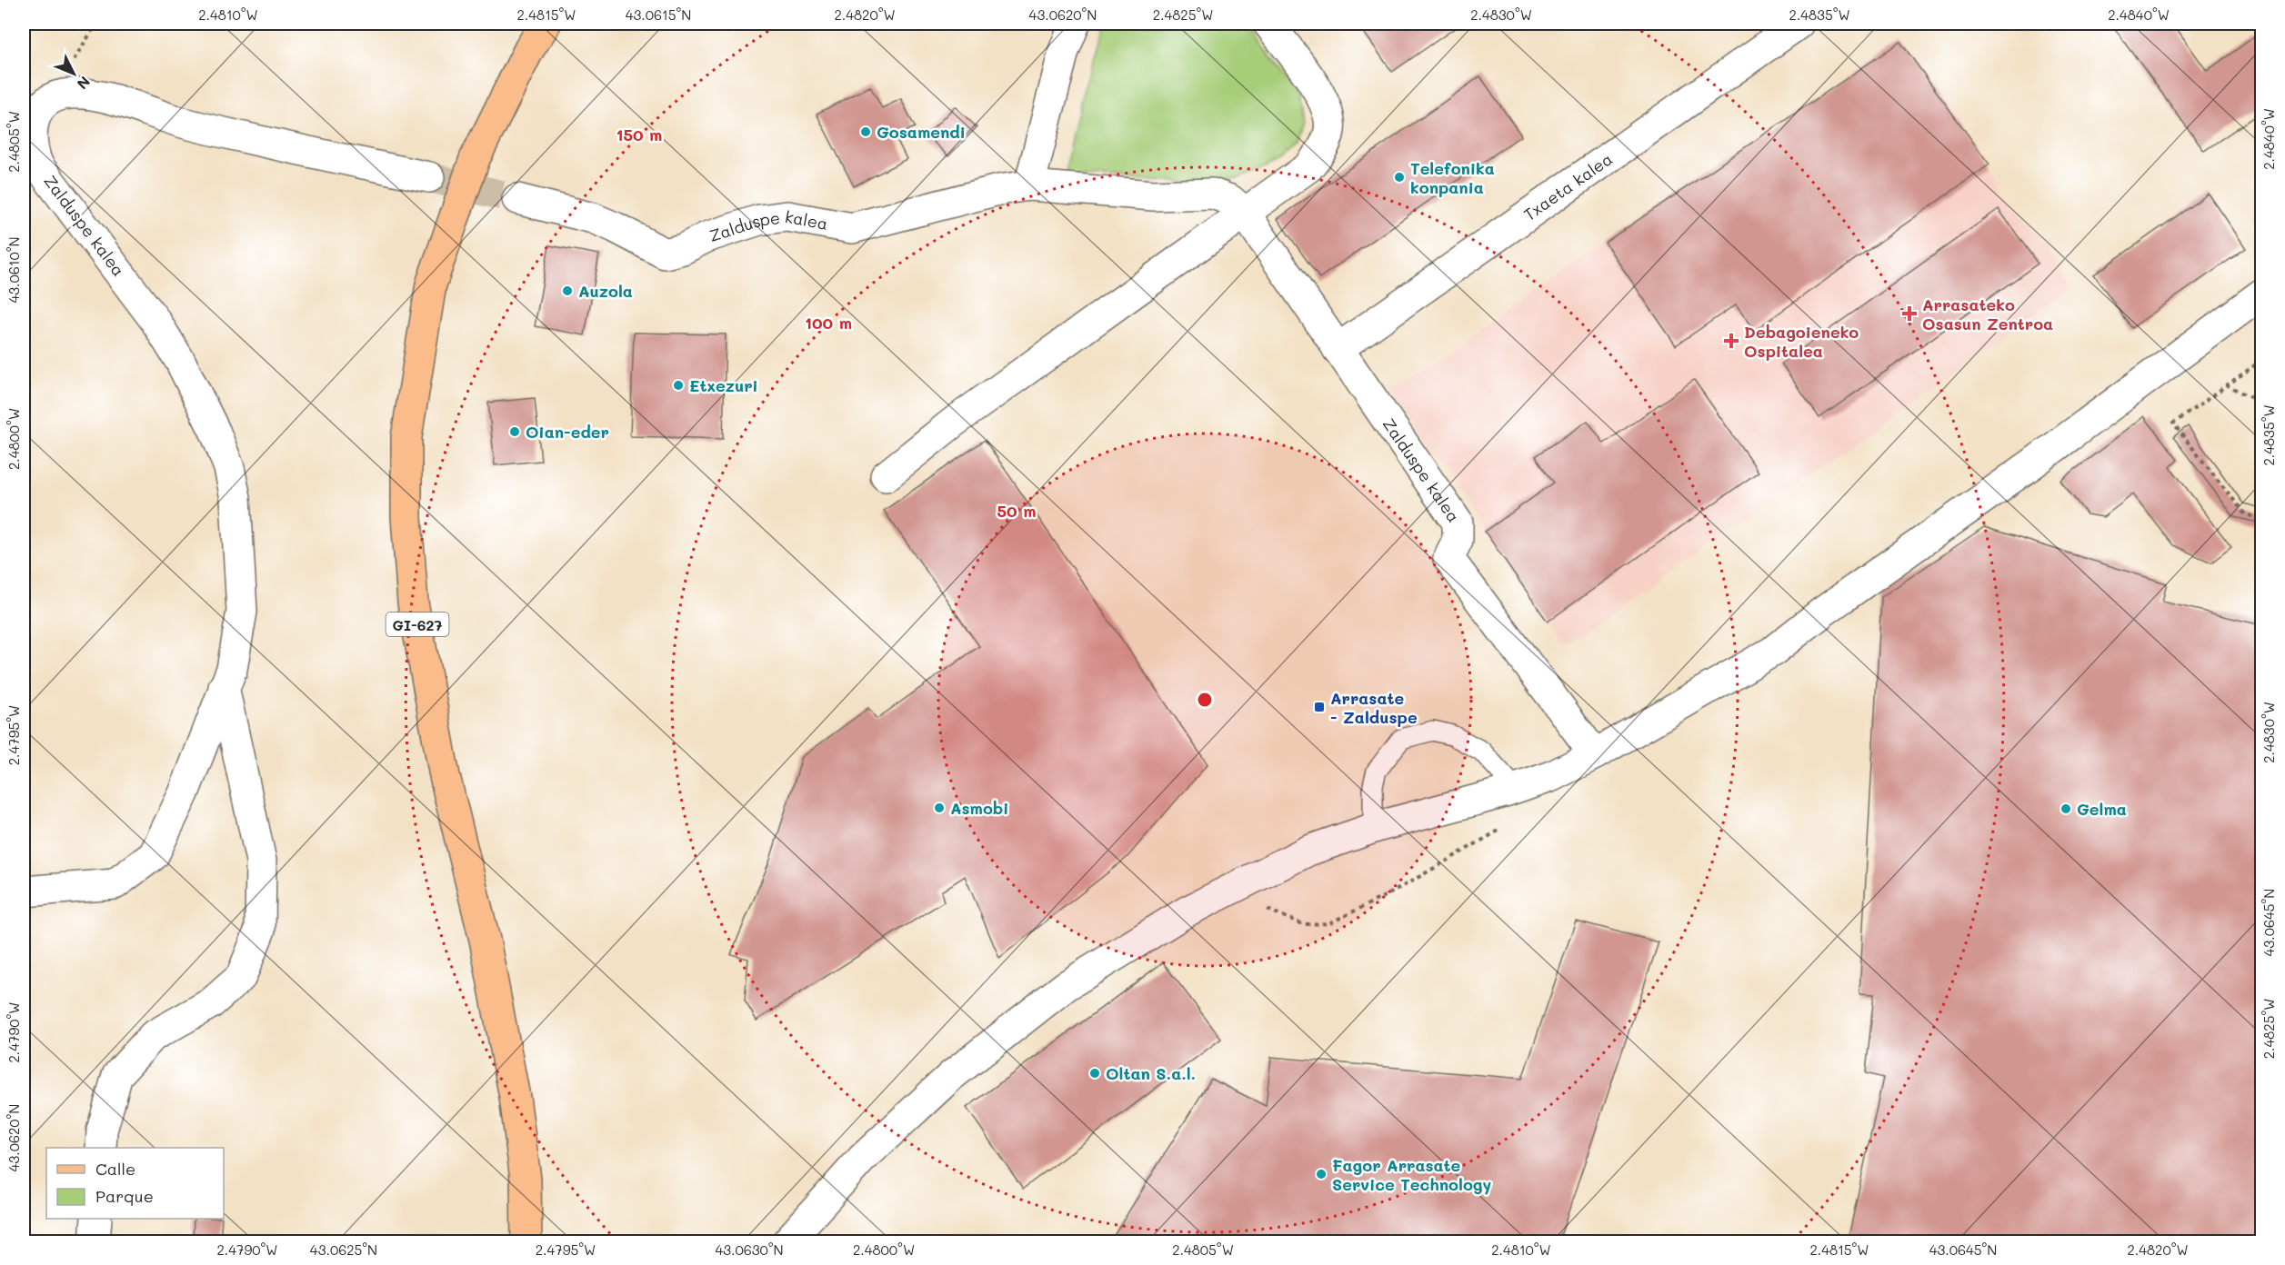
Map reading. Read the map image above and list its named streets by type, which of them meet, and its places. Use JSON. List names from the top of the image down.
{
  "streets": {
    "main road": ["GI-627"],
    "street": ["Txaeta kalea", "Zalduspe kalea"]
  },
  "crossings": [
    ["Txaeta kalea", "Zalduspe kalea"]
  ],
  "places": {
    "other": [
      "Gosamendi",
      "Telefonika konpania",
      "Auzola",
      "Etxezuri",
      "Oian-eder",
      "Asmobi",
      "Gelma",
      "Oltan S.a.l.",
      "Fagor Arrasate Service Technology"
    ],
    "health": ["Arrasateko Osasun Zentroa", "Debagoieneko Ospitalea"],
    "transit": ["Arrasate - Zalduspe"]
  },
  "legend": ["Calle", "Parque"],
  "north": "bottom right",
  "coordinates": [
    "2.4810°W",
    "2.4815°W",
    "43.0615°N",
    "2.4820°W",
    "43.0620°N",
    "2.4825°W",
    "2.4830°W",
    "2.4835°W",
    "2.4840°W",
    "2.4805°W",
    "43.0610°N",
    "2.4800°W",
    "2.4795°W",
    "43.0645°N",
    "2.4790°W",
    "43.0625°N",
    "43.0630°N"
  ],
  "rings": ["150 m", "100 m", "50 m"]
}
